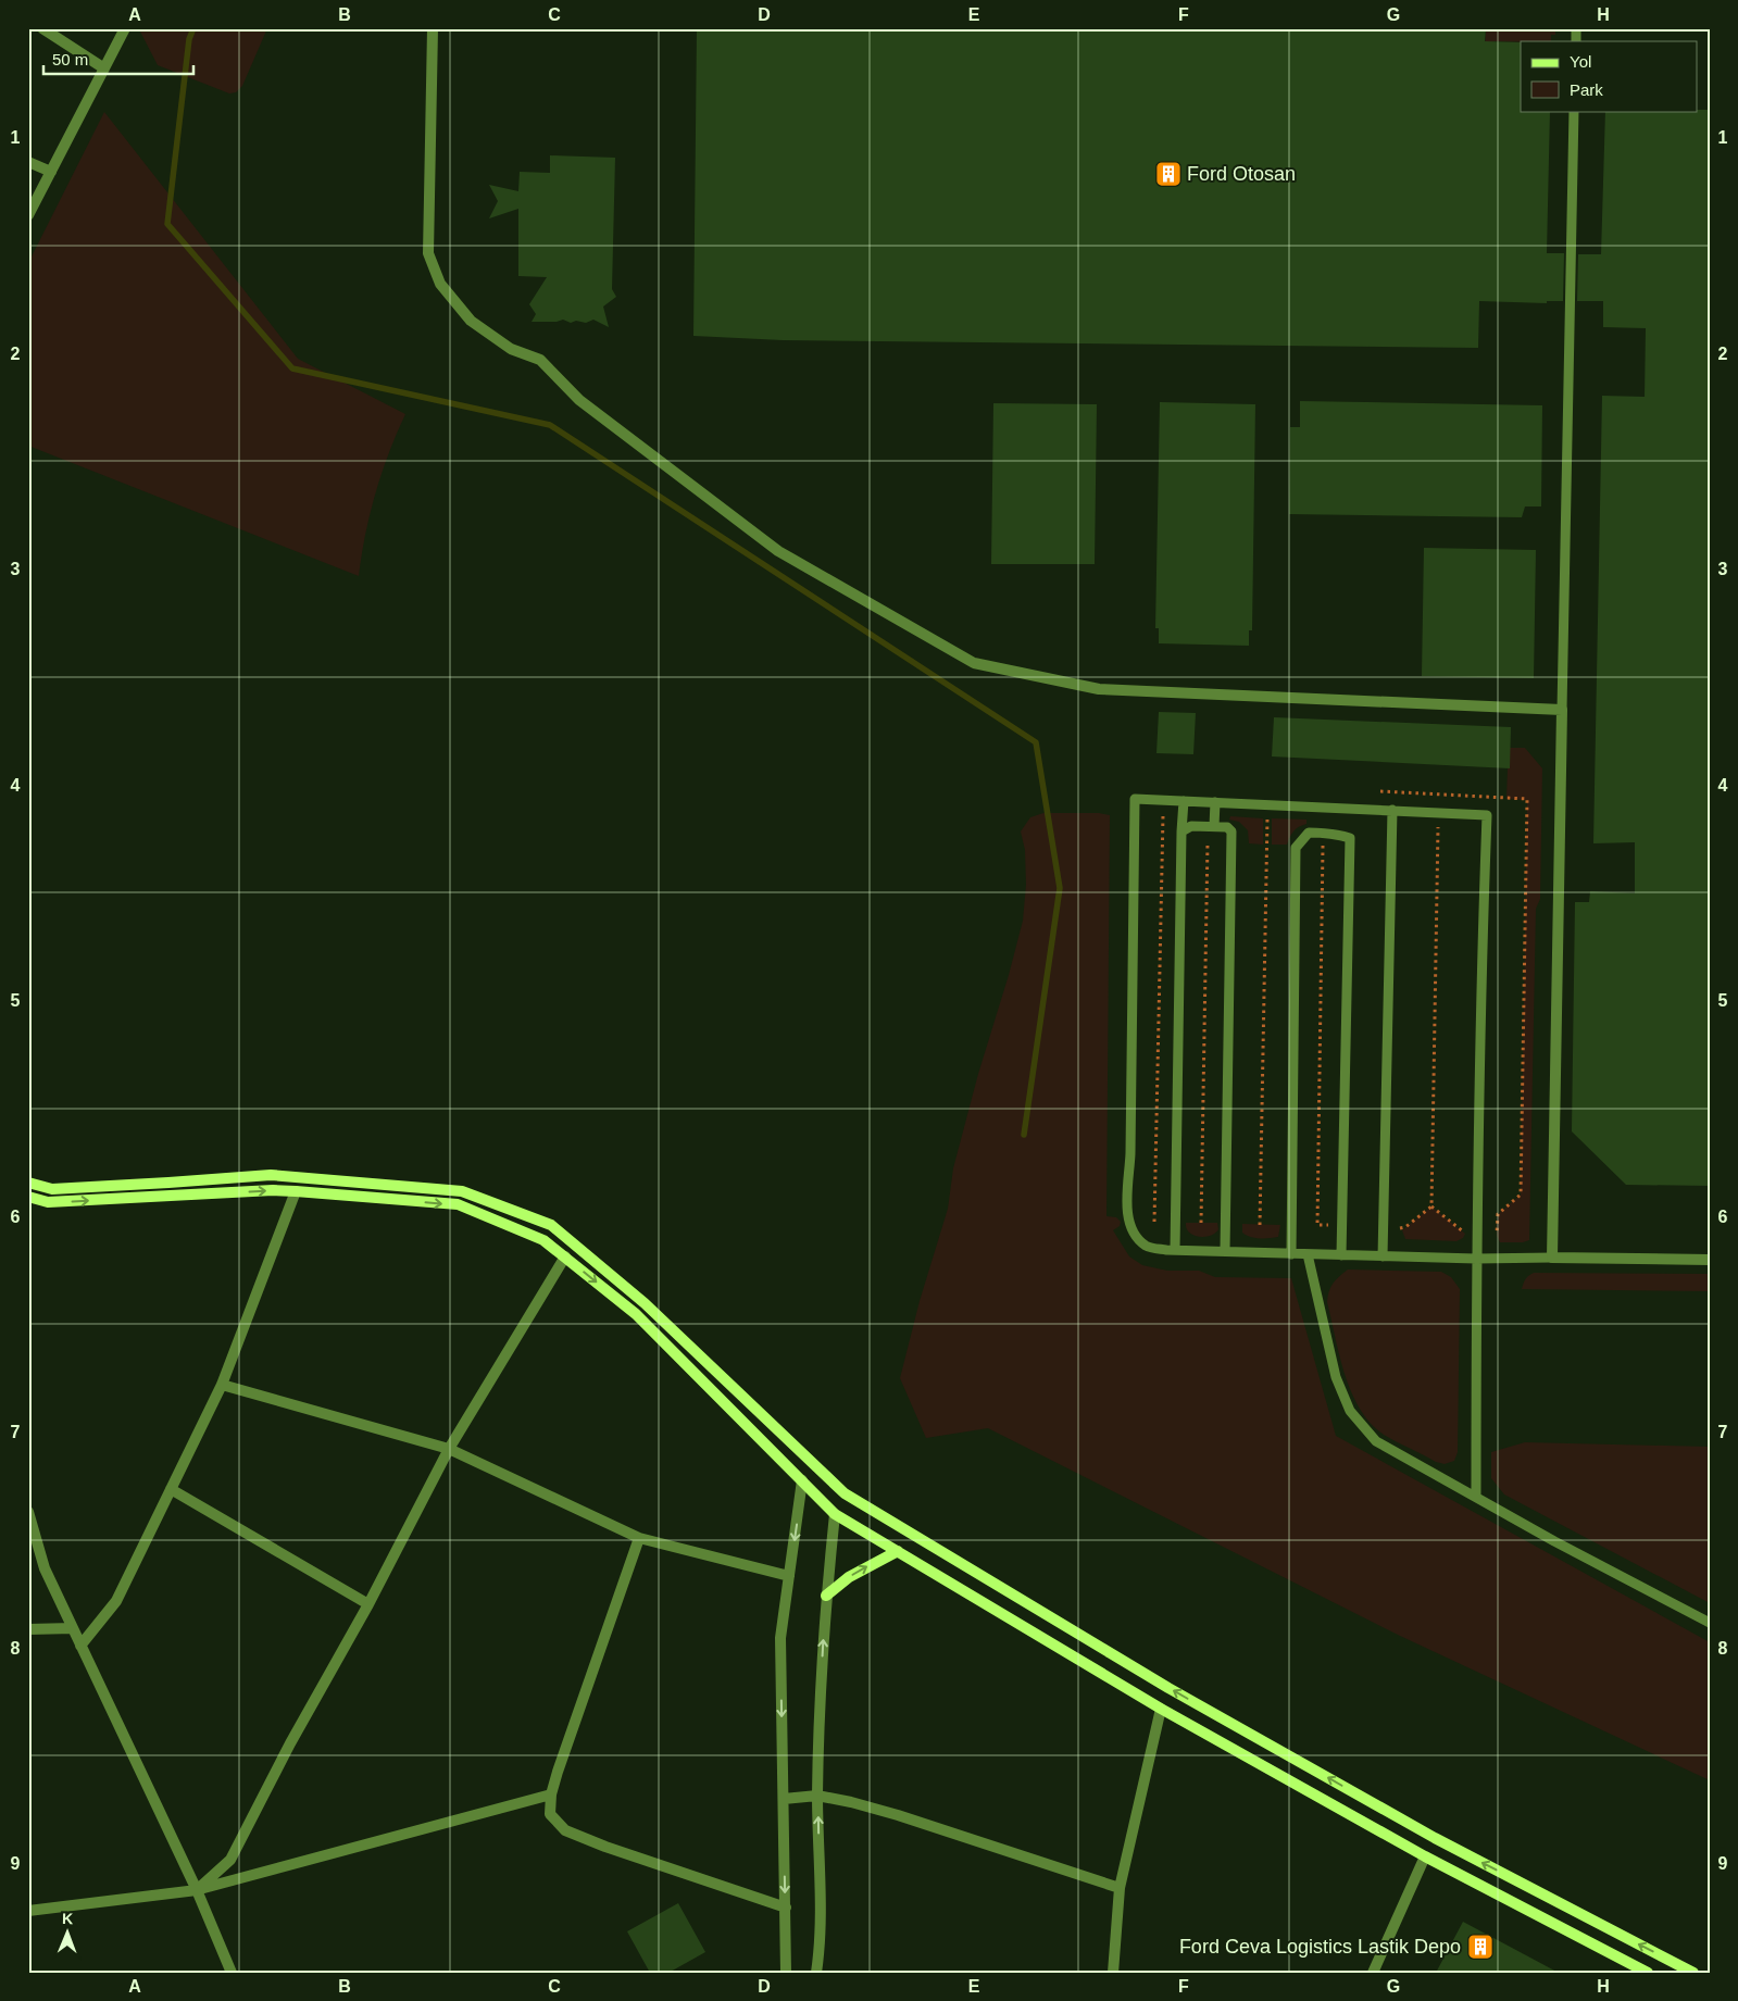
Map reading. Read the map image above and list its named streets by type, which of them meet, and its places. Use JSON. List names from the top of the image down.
{
  "places": {
    "building": ["Ford Otosan", "Ford Ceva Logistics Lastik Depo"]
  },
  "legend": ["Yol", "Park"],
  "scale_bar": "50 m",
  "north": "top",
  "grid": {
    "columns": [
      "A",
      "B",
      "C",
      "D",
      "E",
      "F",
      "G",
      "H"
    ],
    "rows": [
      "1",
      "2",
      "3",
      "4",
      "5",
      "6",
      "7",
      "8",
      "9"
    ]
  }
}
